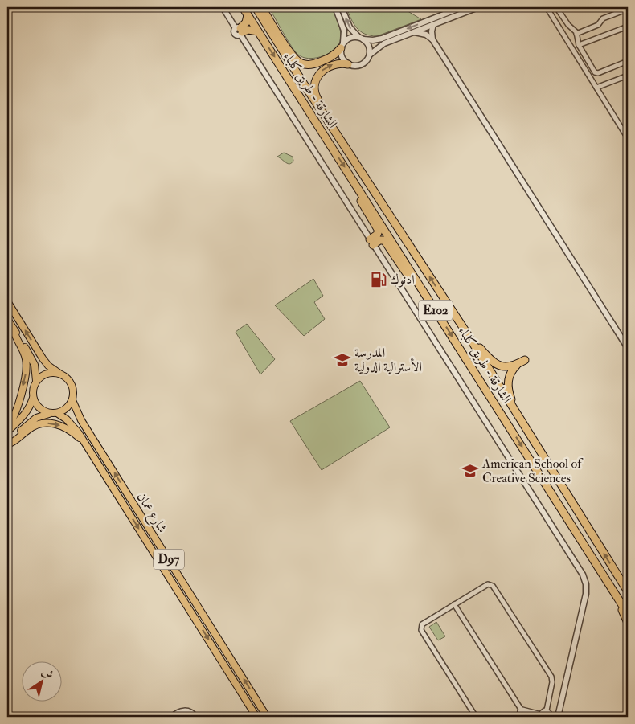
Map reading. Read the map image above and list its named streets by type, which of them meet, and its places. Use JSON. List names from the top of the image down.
{
  "streets": {
    "highway": ["الشارقة - طريق كلباء", "E102"],
    "main road": ["شارع عمان", "D97"]
  },
  "places": {
    "fuel station": ["ادنوك"],
    "school or university": ["المدرسة الأسترالية الدولية", "American School of Creative Sciences"]
  },
  "north": "top right"
}
